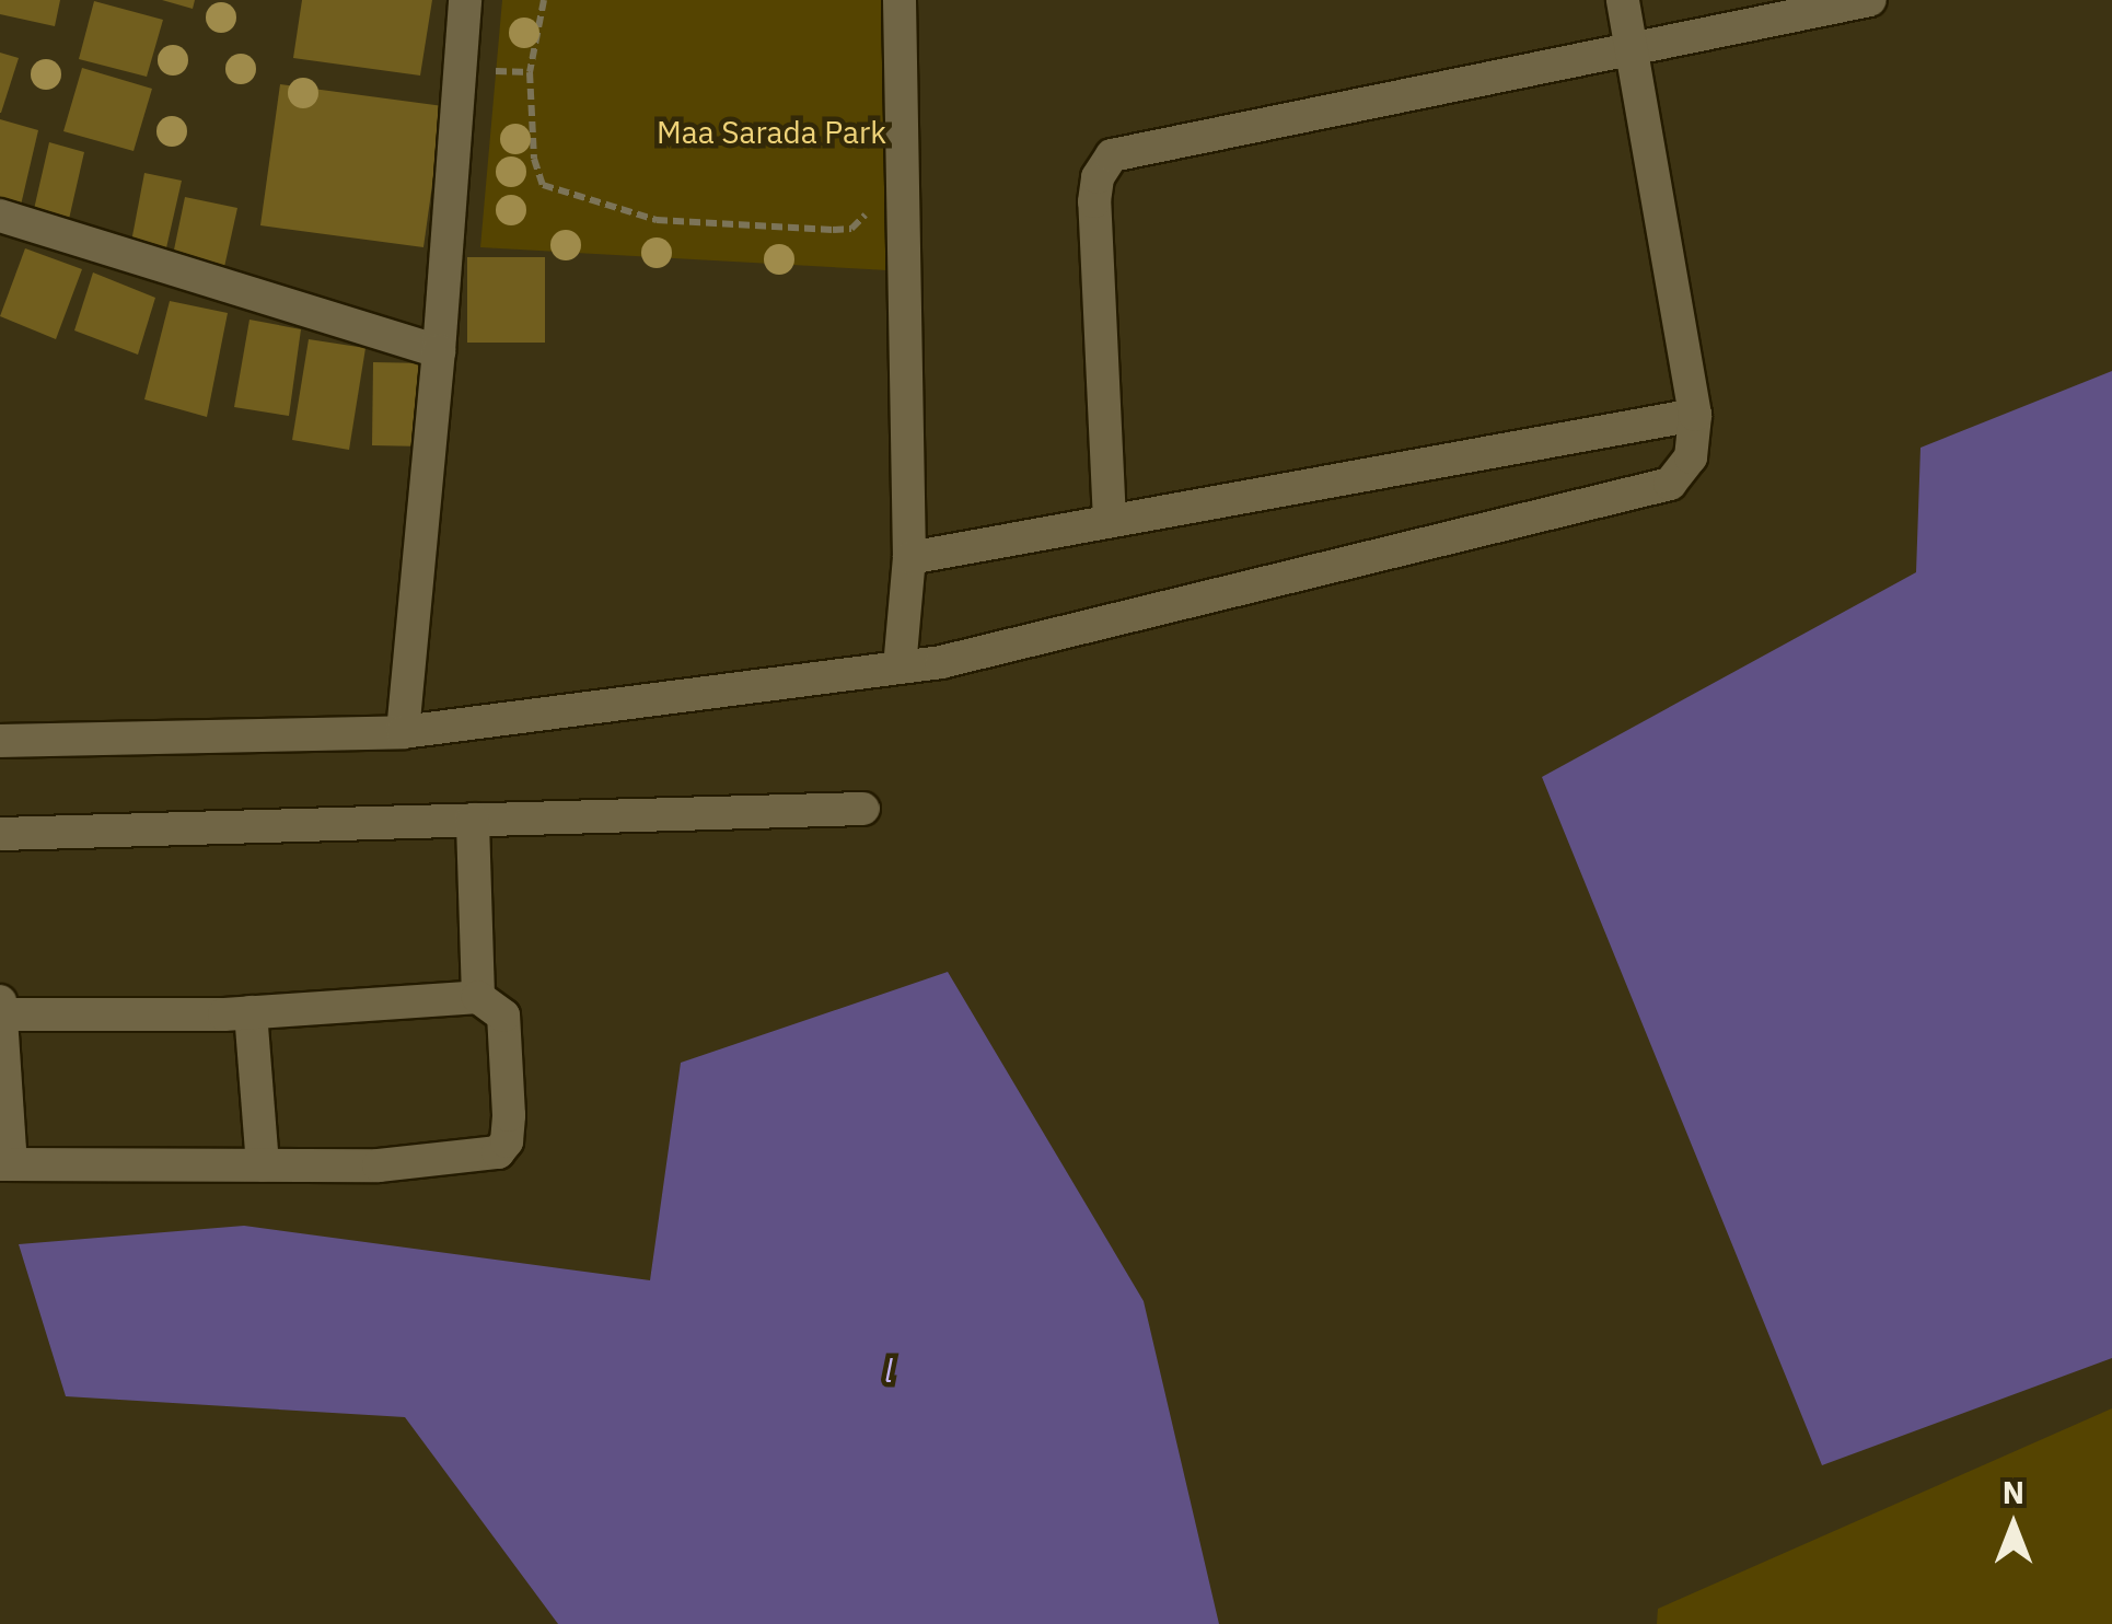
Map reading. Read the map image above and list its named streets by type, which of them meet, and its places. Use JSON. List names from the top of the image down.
{
  "water": ["l"],
  "parks": ["Maa Sarada Park"],
  "north": "top"
}
